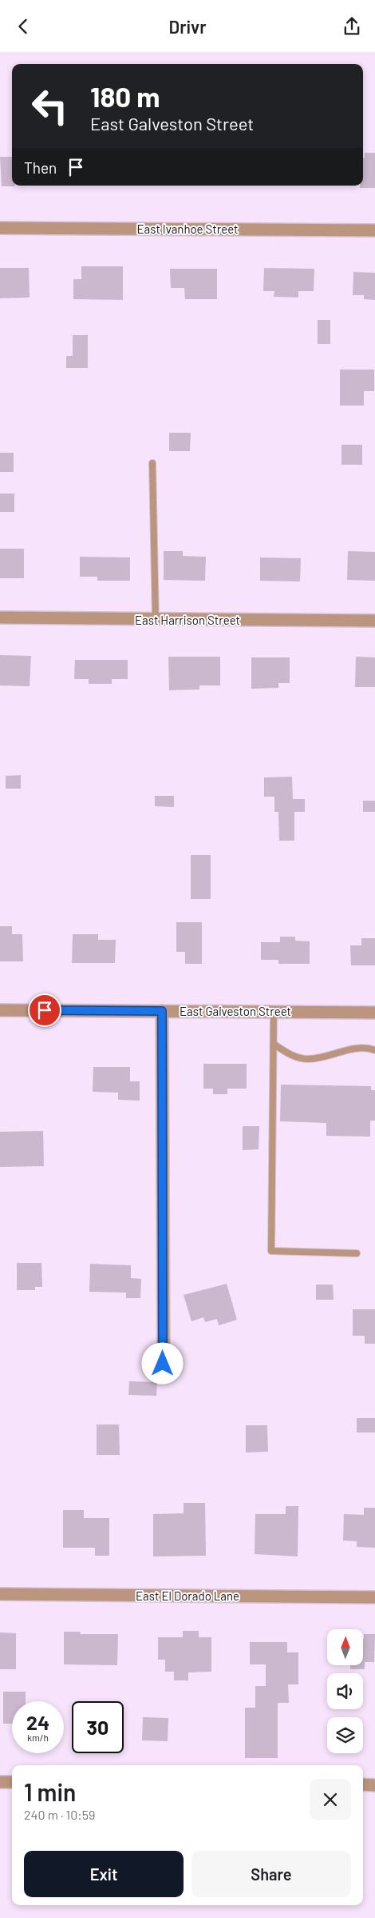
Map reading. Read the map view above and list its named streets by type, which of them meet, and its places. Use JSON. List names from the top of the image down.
{
  "streets": {
    "street": [
      "East Ivanhoe Street",
      "East Harrison Street",
      "East Galveston Street",
      "East El Dorado Lane"
    ]
  },
  "north": "top",
  "page": {
    "header": "Drivr",
    "turn": ["180 m", "East Galveston Street"],
    "then": "Then",
    "speed": "24 km/h",
    "limit": "30",
    "heading": ["1 min", "240 m · 10:59"],
    "buttons": ["Exit", "Share"]
  }
}
